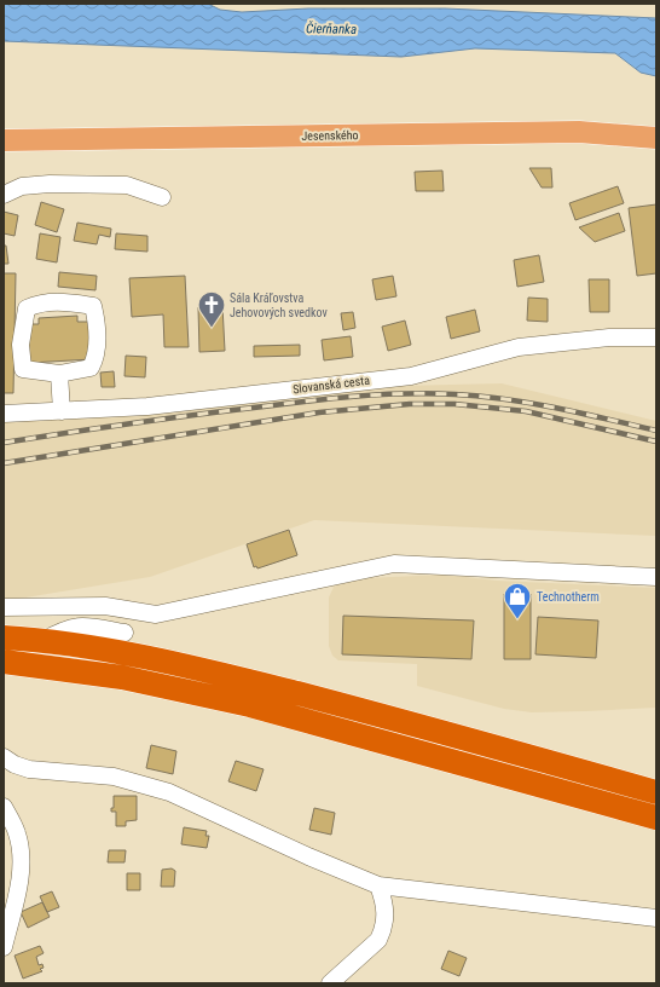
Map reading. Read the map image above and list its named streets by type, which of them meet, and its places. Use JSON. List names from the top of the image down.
{
  "streets": {
    "main road": ["Jesenského"],
    "street": ["Slovanská cesta"]
  },
  "water": ["Čierňanka"],
  "places": {
    "church": ["Sála Kráľovstva Jehovových svedkov"],
    "shop": ["Technotherm"]
  }
}
